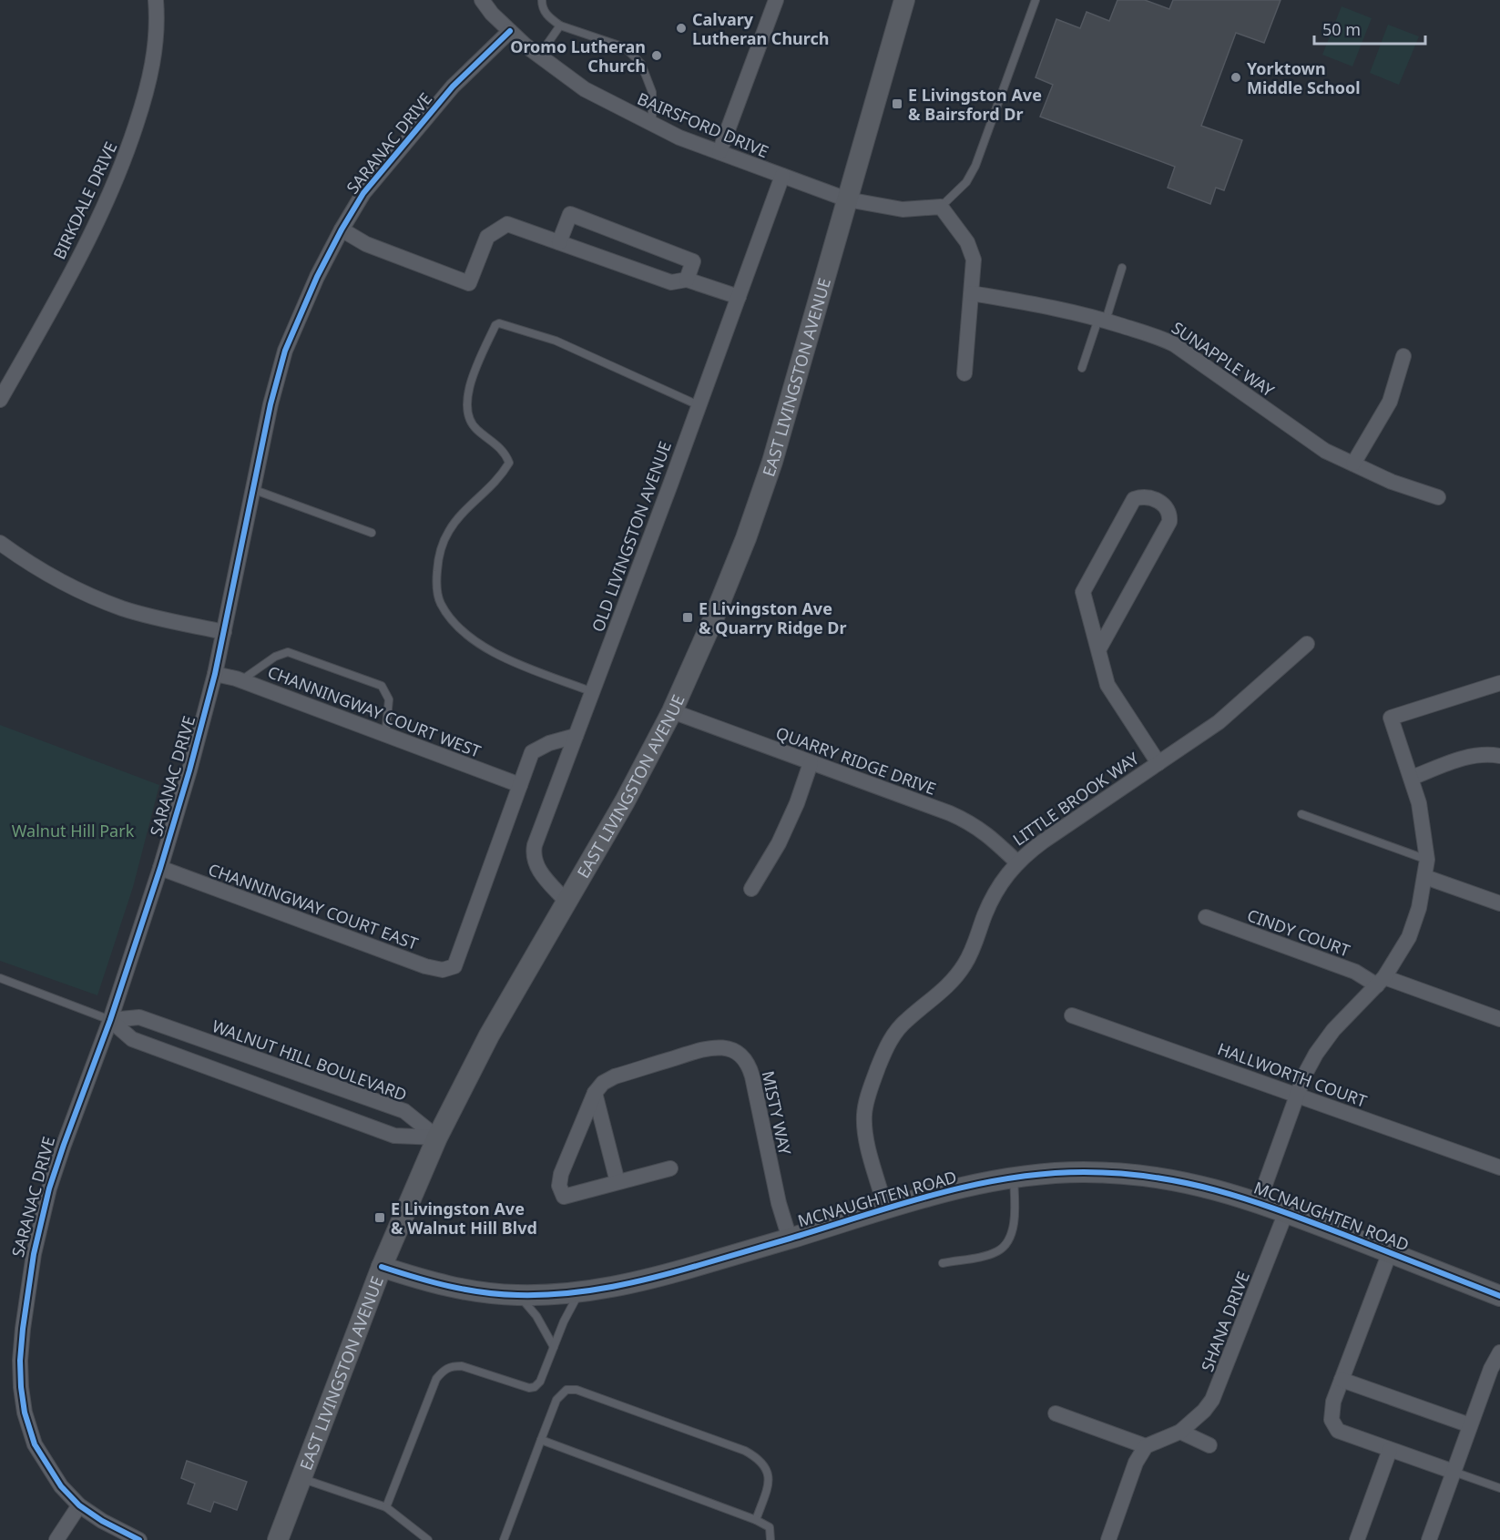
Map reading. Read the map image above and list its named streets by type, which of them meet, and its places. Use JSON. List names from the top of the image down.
{
  "streets": {
    "main road": ["EAST LIVINGSTON AVENUE", "MCNAUGHTEN ROAD"],
    "street": [
      "BAIRSFORD DRIVE",
      "SARANAC DRIVE",
      "BIRKDALE DRIVE",
      "SUNAPPLE WAY",
      "OLD LIVINGSTON AVENUE",
      "CHANNINGWAY COURT WEST",
      "QUARRY RIDGE DRIVE",
      "LITTLE BROOK WAY",
      "CHANNINGWAY COURT EAST",
      "CINDY COURT",
      "WALNUT HILL BOULEVARD",
      "HALLWORTH COURT",
      "MISTY WAY",
      "SHANA DRIVE"
    ]
  },
  "crossings": [
    ["BAIRSFORD DRIVE", "SARANAC DRIVE"],
    ["BAIRSFORD DRIVE", "EAST LIVINGSTON AVENUE"],
    ["BAIRSFORD DRIVE", "OLD LIVINGSTON AVENUE"],
    ["SARANAC DRIVE", "CHANNINGWAY COURT WEST"],
    ["SARANAC DRIVE", "CHANNINGWAY COURT EAST"],
    ["SARANAC DRIVE", "WALNUT HILL BOULEVARD"],
    ["EAST LIVINGSTON AVENUE", "OLD LIVINGSTON AVENUE"],
    ["EAST LIVINGSTON AVENUE", "QUARRY RIDGE DRIVE"],
    ["EAST LIVINGSTON AVENUE", "WALNUT HILL BOULEVARD"],
    ["EAST LIVINGSTON AVENUE", "MCNAUGHTEN ROAD"],
    ["CHANNINGWAY COURT WEST", "CHANNINGWAY COURT EAST"],
    ["QUARRY RIDGE DRIVE", "LITTLE BROOK WAY"],
    ["LITTLE BROOK WAY", "MCNAUGHTEN ROAD"],
    ["MISTY WAY", "MCNAUGHTEN ROAD"],
    ["MCNAUGHTEN ROAD", "SHANA DRIVE"]
  ],
  "parks": ["Walnut Hill Park"],
  "places": {
    "other": ["Calvary Lutheran Church", "Oromo Lutheran Church", "Yorktown Middle School"],
    "transit": ["E Livingston Ave & Bairsford Dr", "E Livingston Ave & Quarry Ridge Dr", "E Livingston Ave & Walnut Hill Blvd"]
  },
  "scale_bar": "50 m"
}
